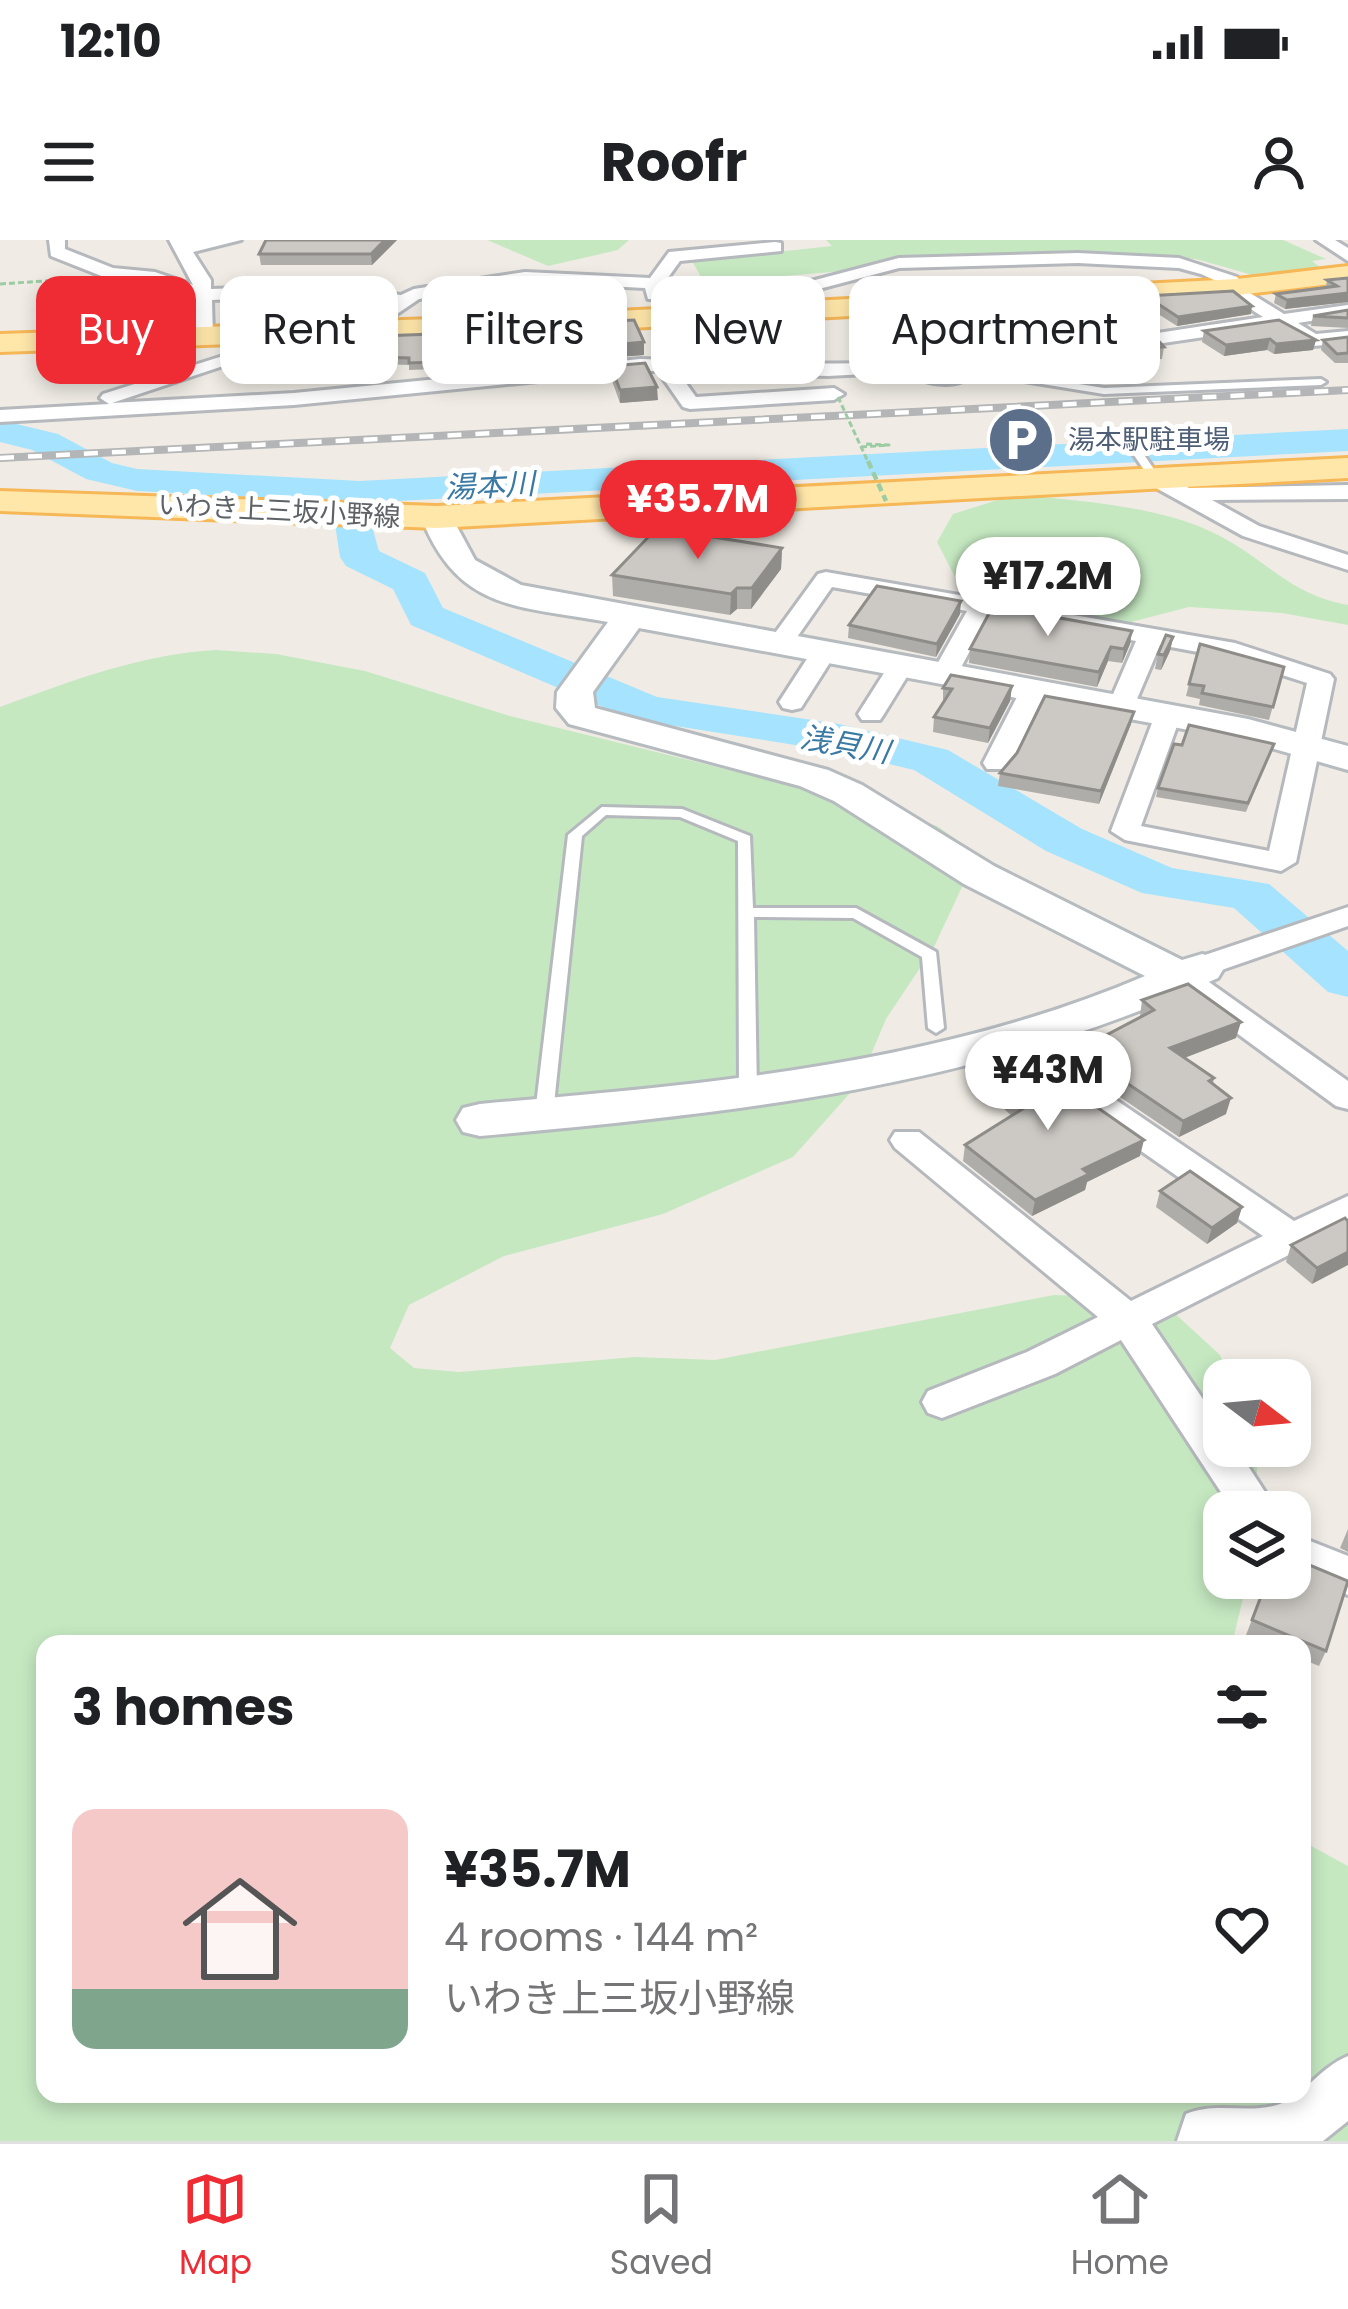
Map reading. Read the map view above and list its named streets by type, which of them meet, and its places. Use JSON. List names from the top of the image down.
{
  "streets": {
    "main road": ["いわき上三坂小野線"]
  },
  "water": ["湯本川", "浅貝川"],
  "places": {
    "parking": ["湯本駅駐車場"]
  },
  "north": "right",
  "page": {
    "status": "12:10",
    "header": "Roofr",
    "chip": [
      "Buy",
      "Rent",
      "Filters",
      "New",
      "Apartment"
    ],
    "price": ["¥35.7M", "¥17.2M", "¥43M"],
    "heading": "3 homes",
    "list": [
      {
        "name": "¥35.7M",
        "note": "4 rooms · 144 m² · いわき上三坂小野線"
      }
    ],
    "tabs": ["Map", "Saved", "Home"]
  }
}
